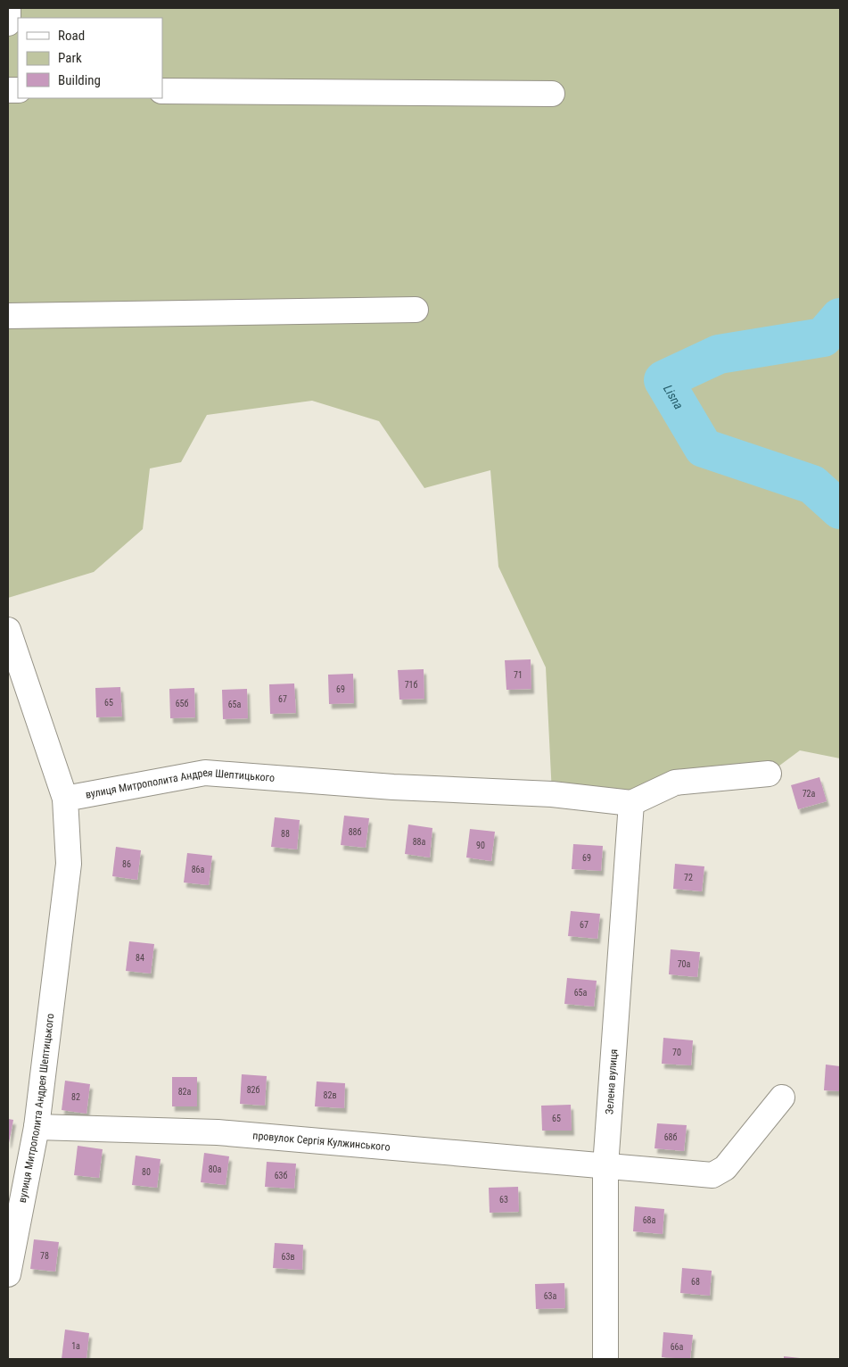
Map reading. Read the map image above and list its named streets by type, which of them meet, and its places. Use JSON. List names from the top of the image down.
{
  "streets": {
    "street": ["вулиця Митрополита Андрея Шептицького", "Зелена вулиця", "провулок Сергія Кулжинського"]
  },
  "crossings": [
    ["вулиця Митрополита Андрея Шептицького", "Зелена вулиця"],
    ["вулиця Митрополита Андрея Шептицького", "провулок Сергія Кулжинського"],
    ["Зелена вулиця", "провулок Сергія Кулжинського"]
  ],
  "water": ["Lisna"],
  "house_numbers": [
    "71",
    "71б",
    "69",
    "67",
    "65",
    "65б",
    "65а",
    "72а",
    "88б",
    "88",
    "88а",
    "90",
    "69",
    "86",
    "86а",
    "72",
    "67",
    "84",
    "70а",
    "65а",
    "70",
    "82б",
    "82а",
    "82в",
    "82",
    "65",
    "68б",
    "80а",
    "80",
    "63б",
    "63",
    "68а",
    "78",
    "63в",
    "68",
    "63а",
    "1а",
    "66а"
  ],
  "legend": ["Road", "Park", "Building"]
}
